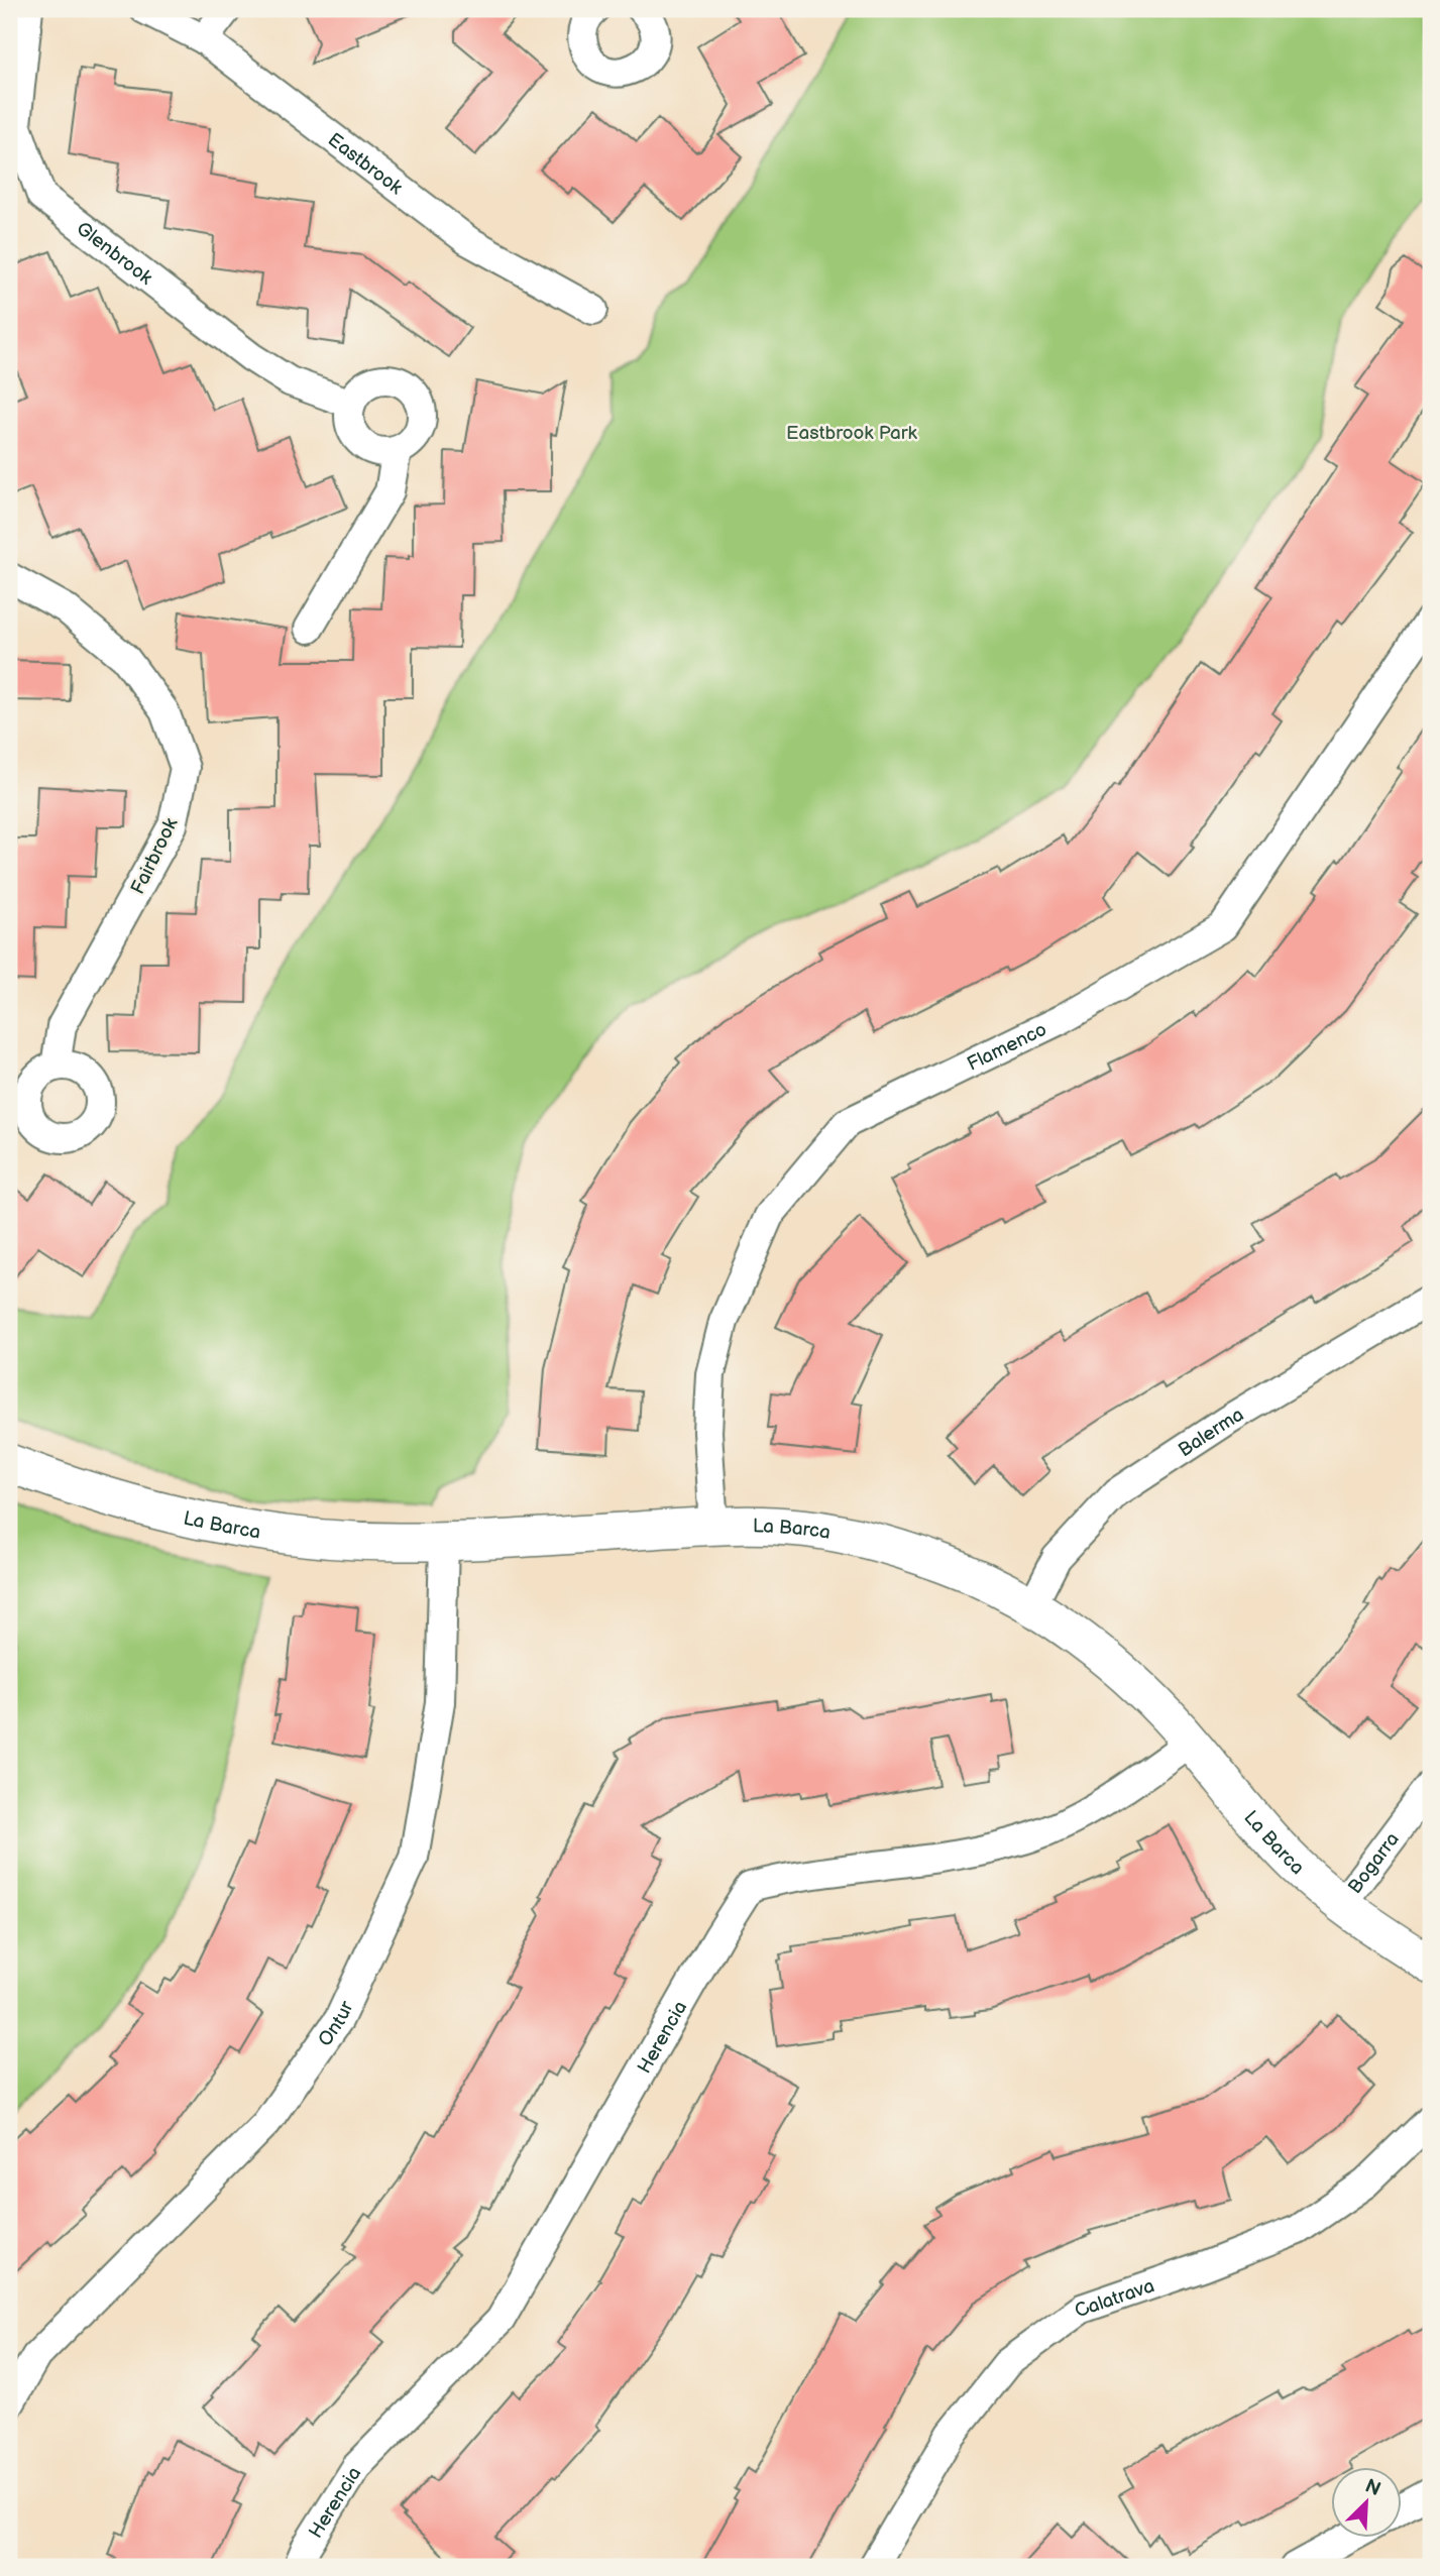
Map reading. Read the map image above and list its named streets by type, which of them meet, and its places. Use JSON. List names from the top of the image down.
{
  "streets": {
    "street": [
      "Eastbrook",
      "Glenbrook",
      "Fairbrook",
      "Flamenco",
      "Balerma",
      "La Barca",
      "Bogarra",
      "Ontur",
      "Herencia",
      "Calatrava"
    ]
  },
  "crossings": [
    ["Flamenco", "La Barca"],
    ["Balerma", "La Barca"],
    ["La Barca", "Bogarra"],
    ["La Barca", "Ontur"],
    ["La Barca", "Herencia"]
  ],
  "parks": ["Eastbrook Park"],
  "north": "top right"
}
